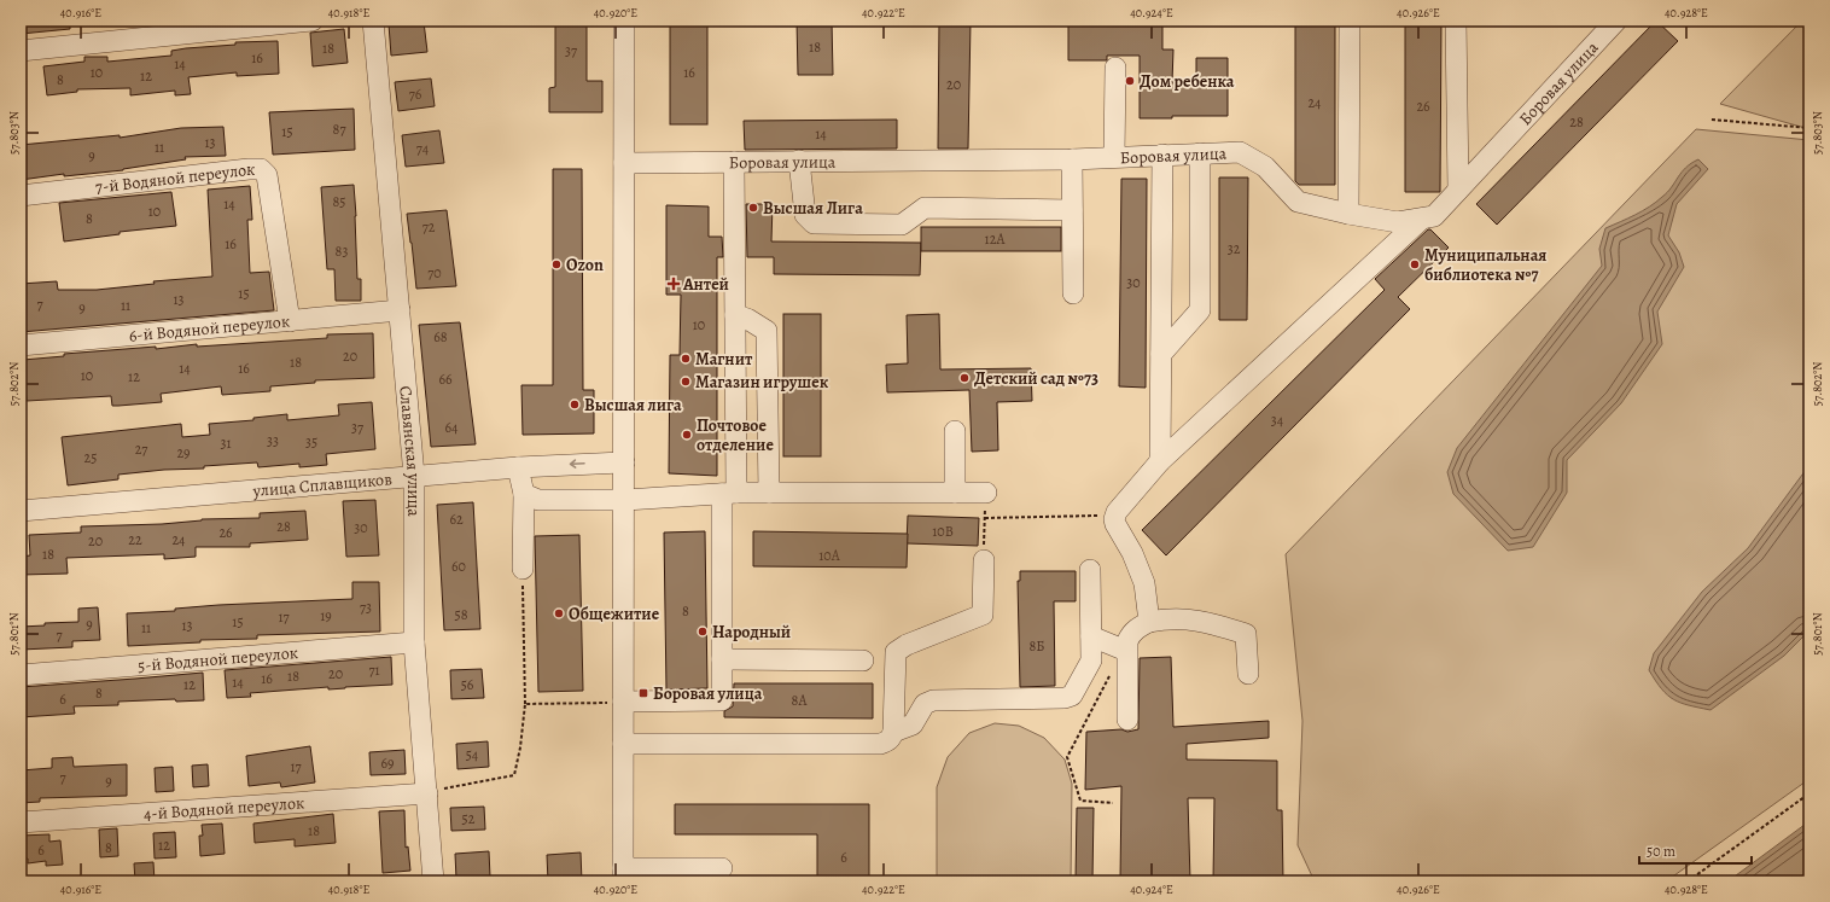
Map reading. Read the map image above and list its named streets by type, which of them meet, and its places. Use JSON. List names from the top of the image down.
{
  "streets": {
    "street": [
      "Боровая улица",
      "7-й Водяной переулок",
      "6-й Водяной переулок",
      "Славянская улица",
      "улица Сплавщиков",
      "5-й Водяной переулок",
      "4-й Водяной переулок"
    ]
  },
  "crossings": [
    ["7-й Водяной переулок", "6-й Водяной переулок"],
    ["6-й Водяной переулок", "Славянская улица"],
    ["Славянская улица", "улица Сплавщиков"],
    ["Славянская улица", "5-й Водяной переулок"],
    ["Славянская улица", "4-й Водяной переулок"]
  ],
  "places": {
    "other": [
      "Дом ребенка",
      "Высшая Лига",
      "Ozon",
      "Муниципальная библиотека №7",
      "Магнит",
      "Детский сад №73",
      "Магазин игрушек",
      "Высшая лига",
      "Почтовое отделение",
      "Общежитие",
      "Народный"
    ],
    "health": ["Антей"],
    "transit": ["Боровая улица"]
  },
  "house_numbers": [
    "18",
    "18",
    "37",
    "16",
    "14",
    "10",
    "16",
    "12",
    "8",
    "20",
    "76",
    "24",
    "26",
    "28",
    "87",
    "15",
    "14",
    "13",
    "11",
    "74",
    "9",
    "85",
    "14",
    "10",
    "8",
    "72",
    "12А",
    "16",
    "32",
    "83",
    "70",
    "30",
    "15",
    "13",
    "7",
    "11",
    "9",
    "10",
    "68",
    "20",
    "18",
    "14",
    "16",
    "10",
    "12",
    "66",
    "34",
    "37",
    "64",
    "33",
    "35",
    "31",
    "27",
    "29",
    "25",
    "62",
    "28",
    "30",
    "10В",
    "26",
    "22",
    "24",
    "20",
    "18",
    "10А",
    "60",
    "73",
    "8",
    "58",
    "19",
    "17",
    "15",
    "9",
    "13",
    "11",
    "7",
    "8Б",
    "71",
    "20",
    "18",
    "16",
    "14",
    "12",
    "56",
    "8",
    "6",
    "8А",
    "54",
    "69",
    "17",
    "7",
    "9",
    "52",
    "18",
    "12",
    "8",
    "6",
    "6"
  ],
  "scale_bar": "50 m",
  "coordinates": [
    "40.916°E",
    "40.918°E",
    "40.920°E",
    "40.922°E",
    "40.924°E",
    "40.926°E",
    "40.928°E",
    "57.803°N",
    "57.802°N",
    "57.801°N"
  ]
}
